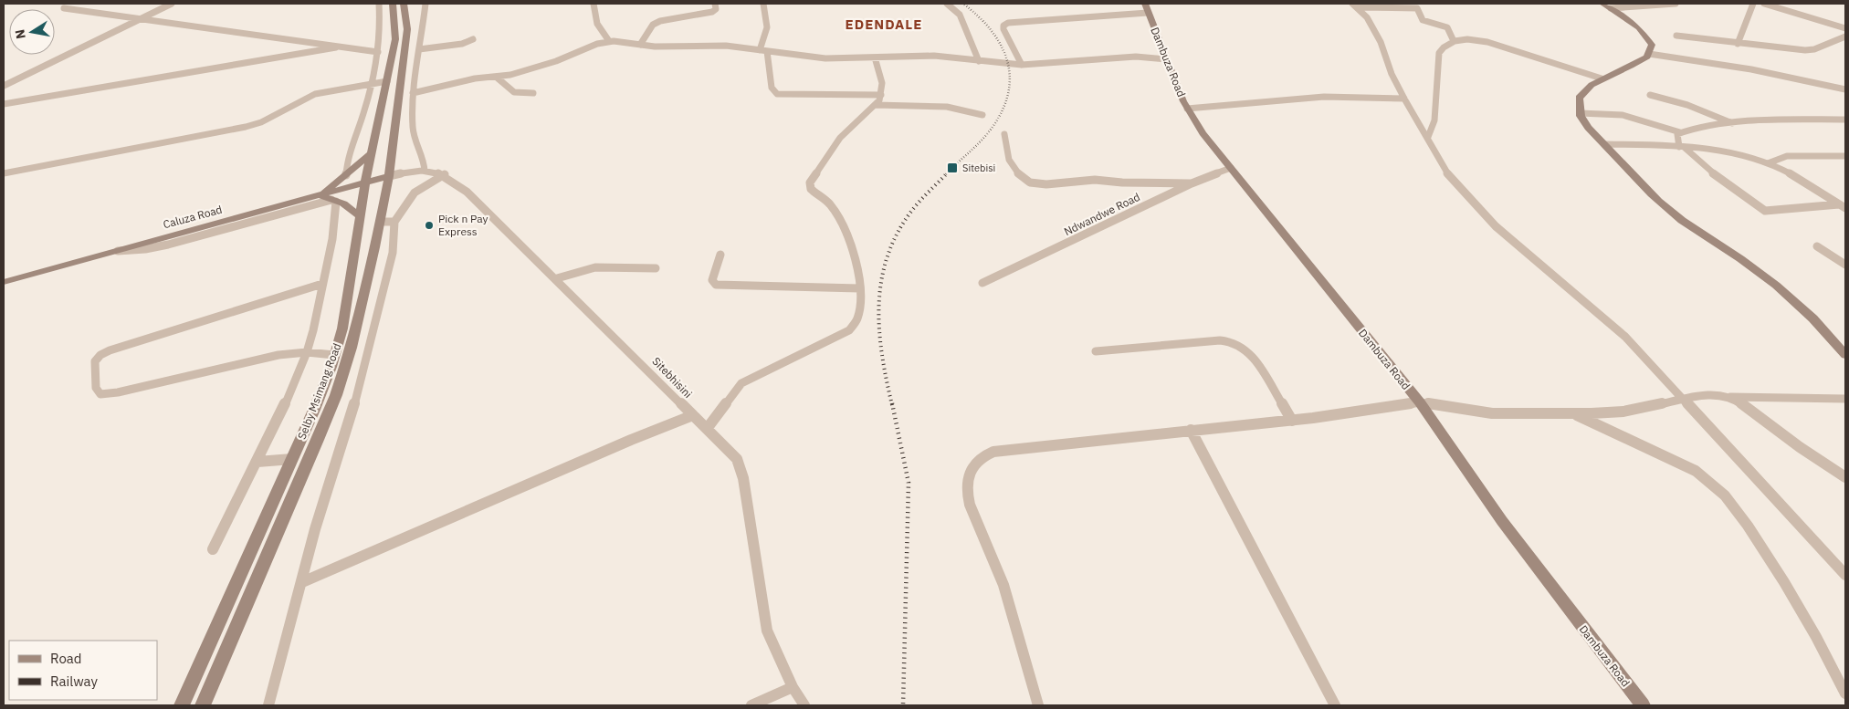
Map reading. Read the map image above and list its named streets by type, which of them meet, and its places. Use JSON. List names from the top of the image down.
{
  "streets": {
    "main road": ["Dambuza Road", "Caluza Road", "Selby Msimang Road"],
    "street": ["Ndwandwe Road", "Sitebhisini"]
  },
  "crossings": [
    ["Dambuza Road", "Ndwandwe Road"],
    ["Caluza Road", "Sitebhisini"],
    ["Caluza Road", "Selby Msimang Road"],
    ["Sitebhisini", "Selby Msimang Road"]
  ],
  "districts": ["EDENDALE"],
  "places": {
    "transit": ["Sitebisi"],
    "other": ["Pick n Pay Express"]
  },
  "legend": ["Road", "Railway"],
  "north": "left"
}
